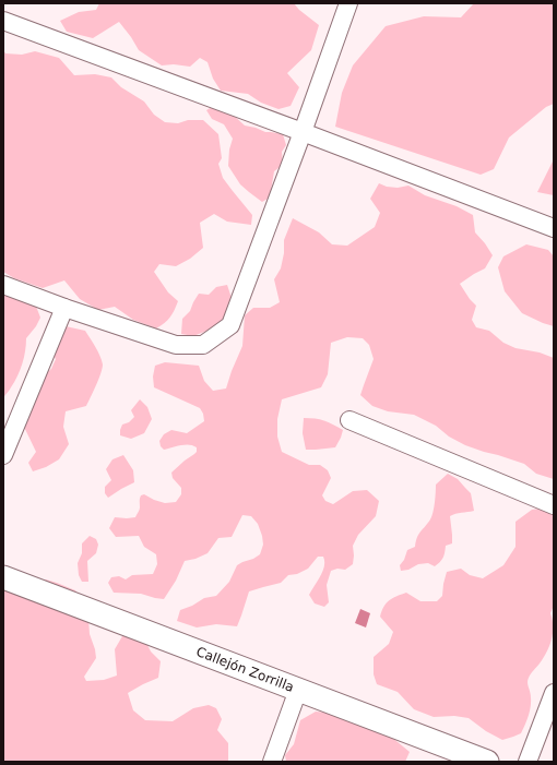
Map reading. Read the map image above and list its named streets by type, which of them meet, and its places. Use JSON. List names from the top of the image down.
{
  "streets": {
    "street": ["Callejón Zorrilla"]
  }
}
